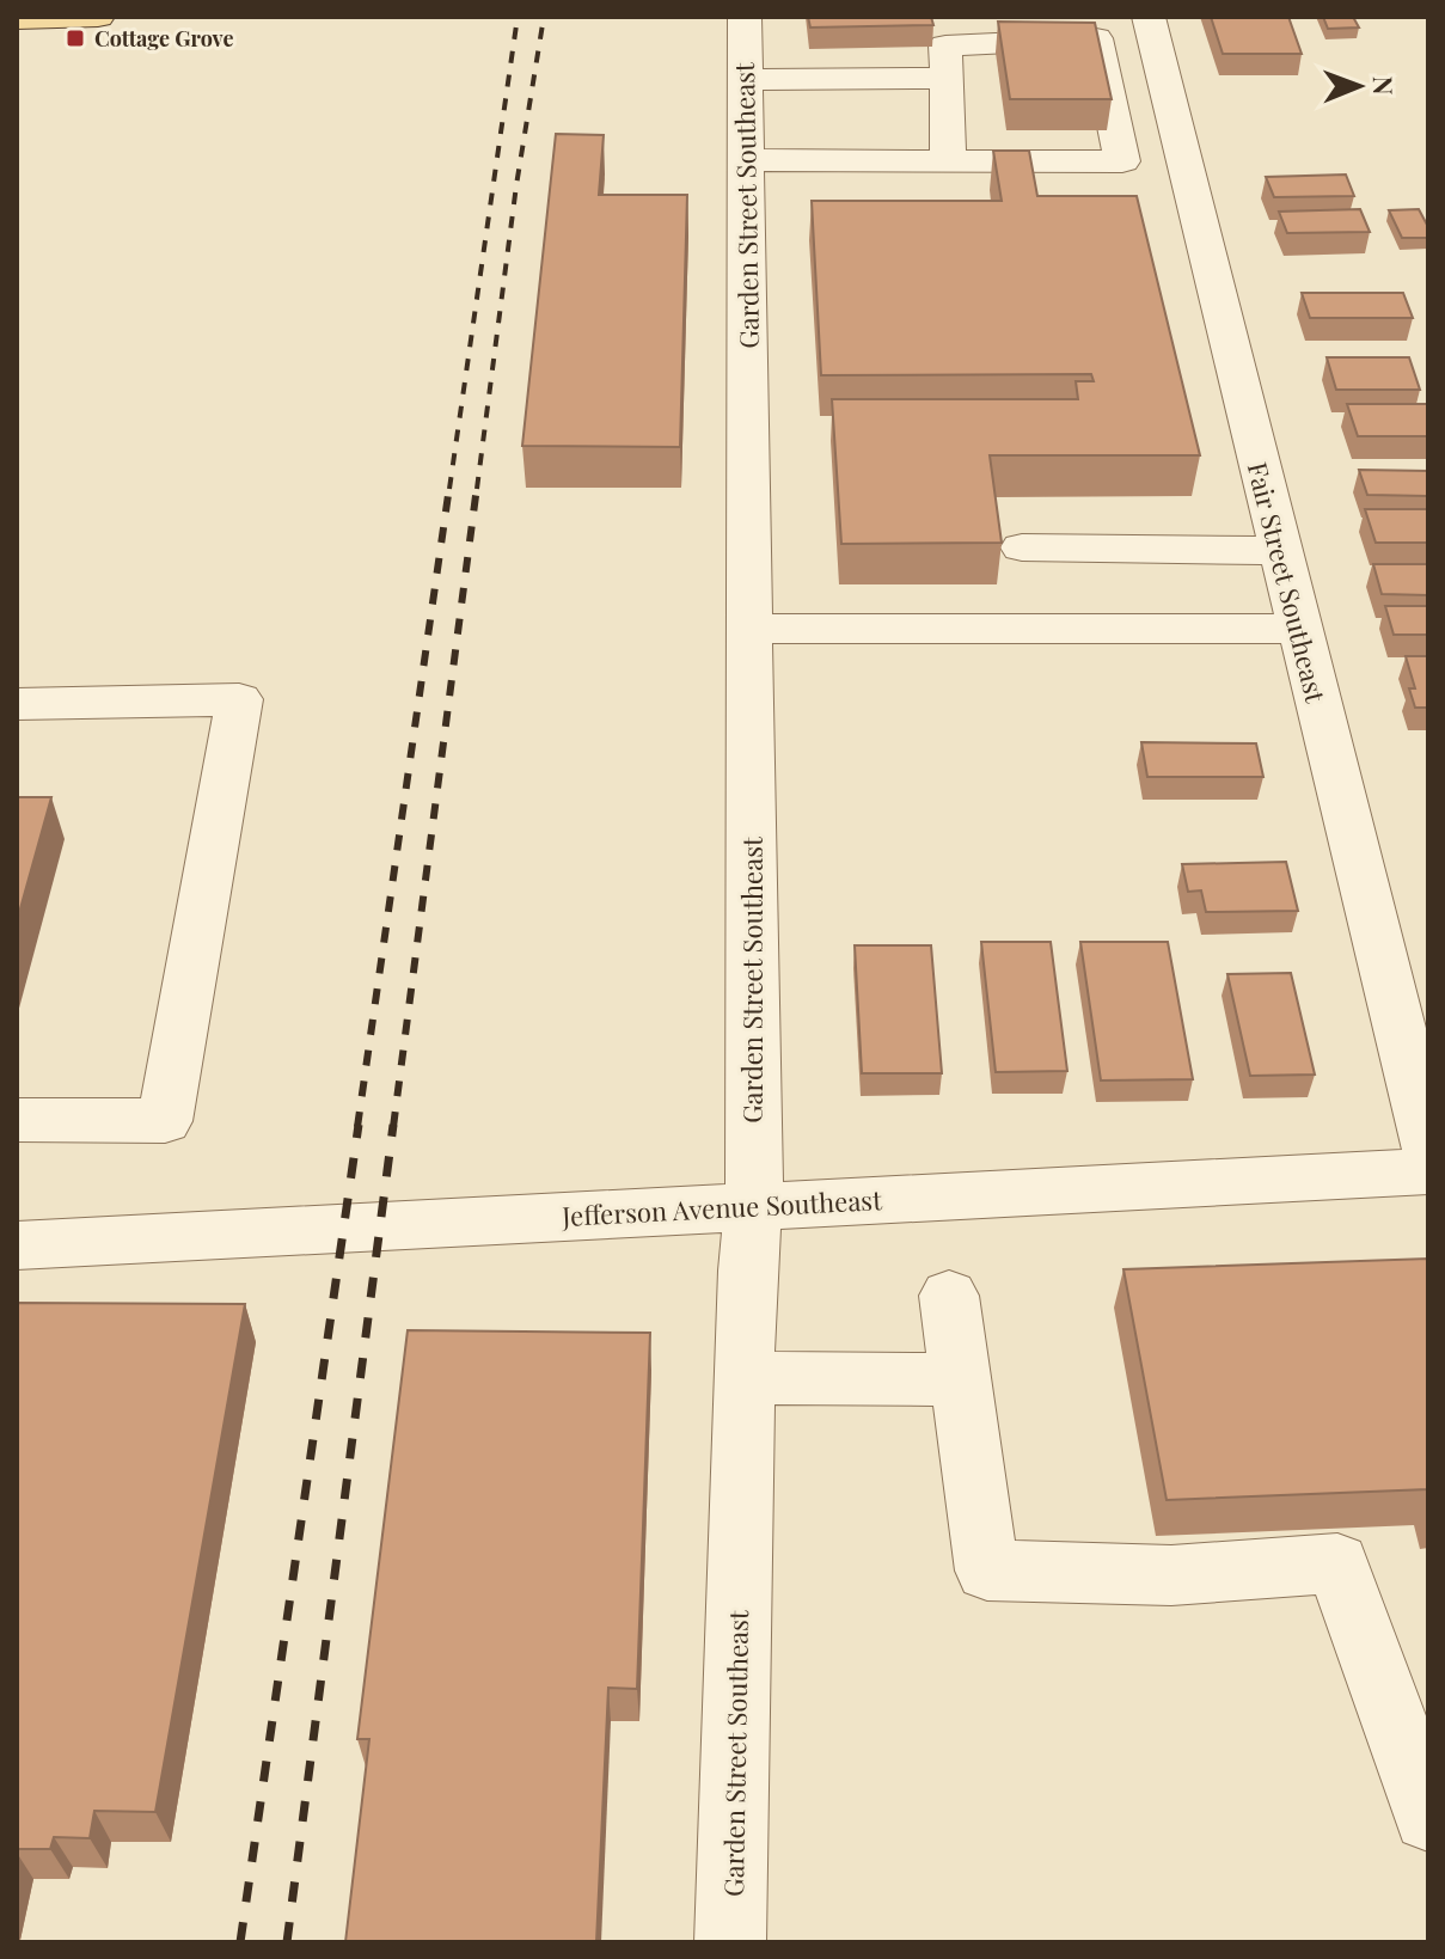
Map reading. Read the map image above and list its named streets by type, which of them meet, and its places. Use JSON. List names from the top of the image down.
{
  "streets": {
    "street": ["Garden Street Southeast", "Fair Street Southeast", "Jefferson Avenue Southeast"]
  },
  "crossings": [
    ["Garden Street Southeast", "Jefferson Avenue Southeast"]
  ],
  "places": {
    "transit": ["Cottage Grove"]
  },
  "north": "right"
}
